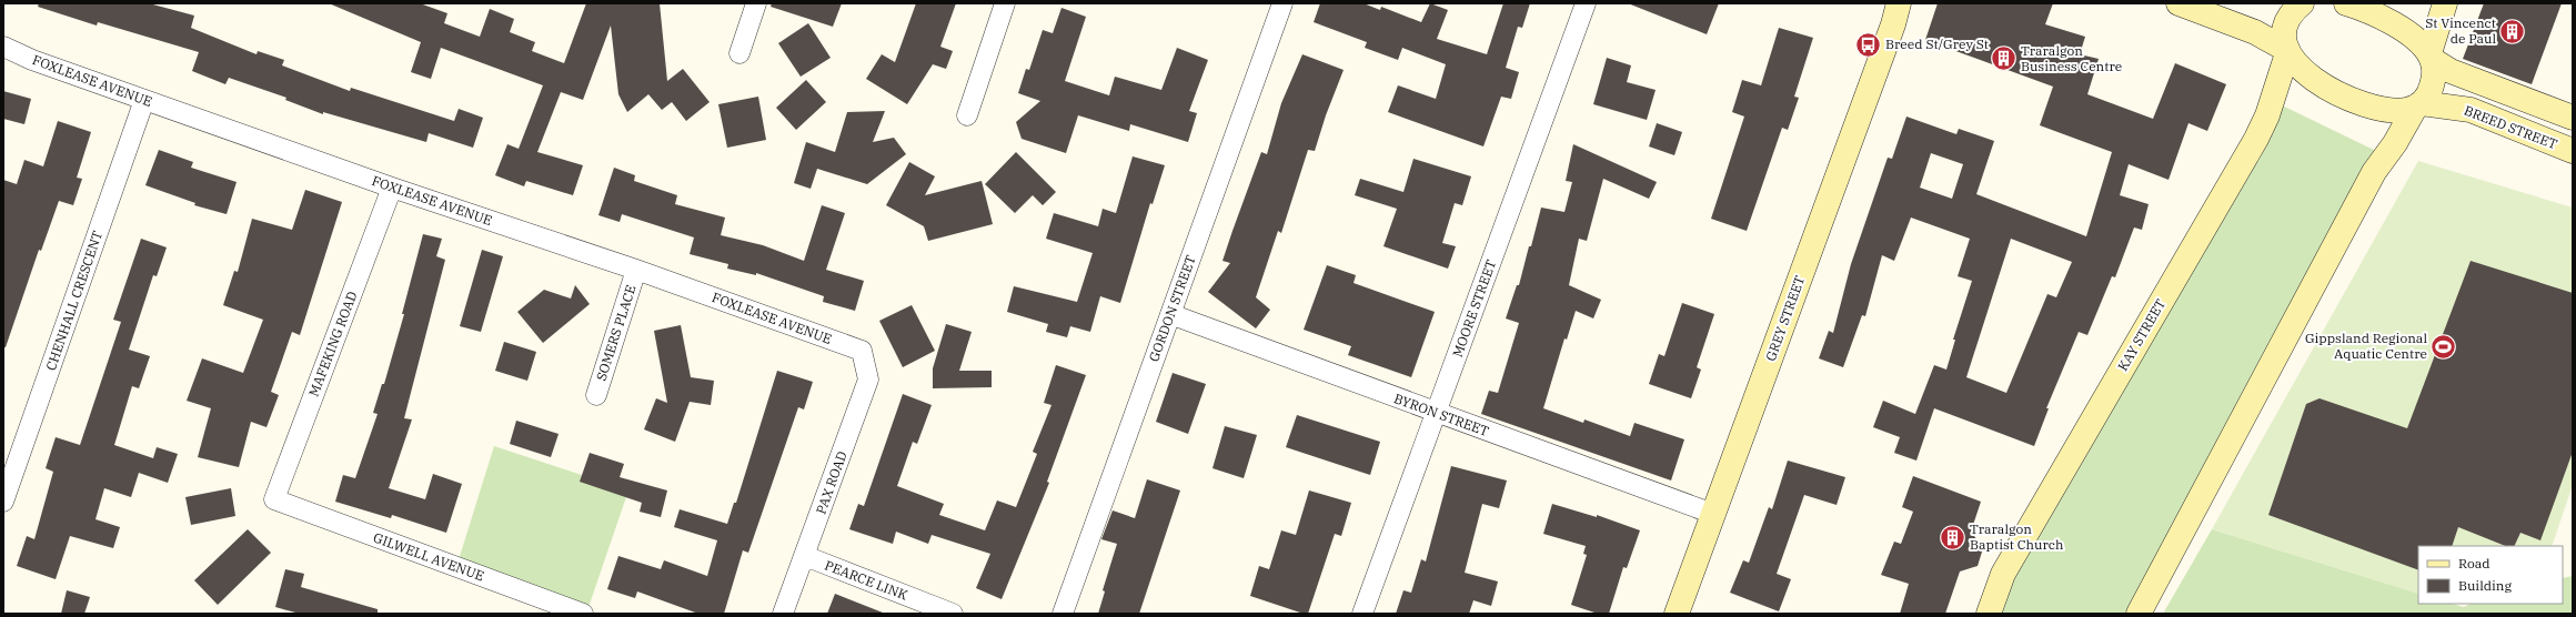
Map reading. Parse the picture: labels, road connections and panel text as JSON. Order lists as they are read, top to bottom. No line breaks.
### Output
{"streets":{"street":["FOXLEASE AVENUE","BREED STREET","CHENHALL CRESCENT","GORDON STREET","MOORE STREET","GREY STREET","SOMERS PLACE","KAY STREET","MAFEKING ROAD","BYRON STREET","PAX ROAD","GILWELL AVENUE","PEARCE LINK"]},"crossings":[["FOXLEASE AVENUE","CHENHALL CRESCENT"],["FOXLEASE AVENUE","SOMERS PLACE"],["FOXLEASE AVENUE","MAFEKING ROAD"],["FOXLEASE AVENUE","PAX ROAD"],["BREED STREET","KAY STREET"],["GORDON STREET","BYRON STREET"],["MOORE STREET","BYRON STREET"],["GREY STREET","BYRON STREET"],["MAFEKING ROAD","GILWELL AVENUE"],["PAX ROAD","PEARCE LINK"]],"places":{"building":["St Vincenct de Paul","Traralgon Business Centre","Traralgon Baptist Church"],"bus stop":["Breed St/Grey St"],"sports":["Gippsland Regional Aquatic Centre"]},"legend":["Road","Building"]}
